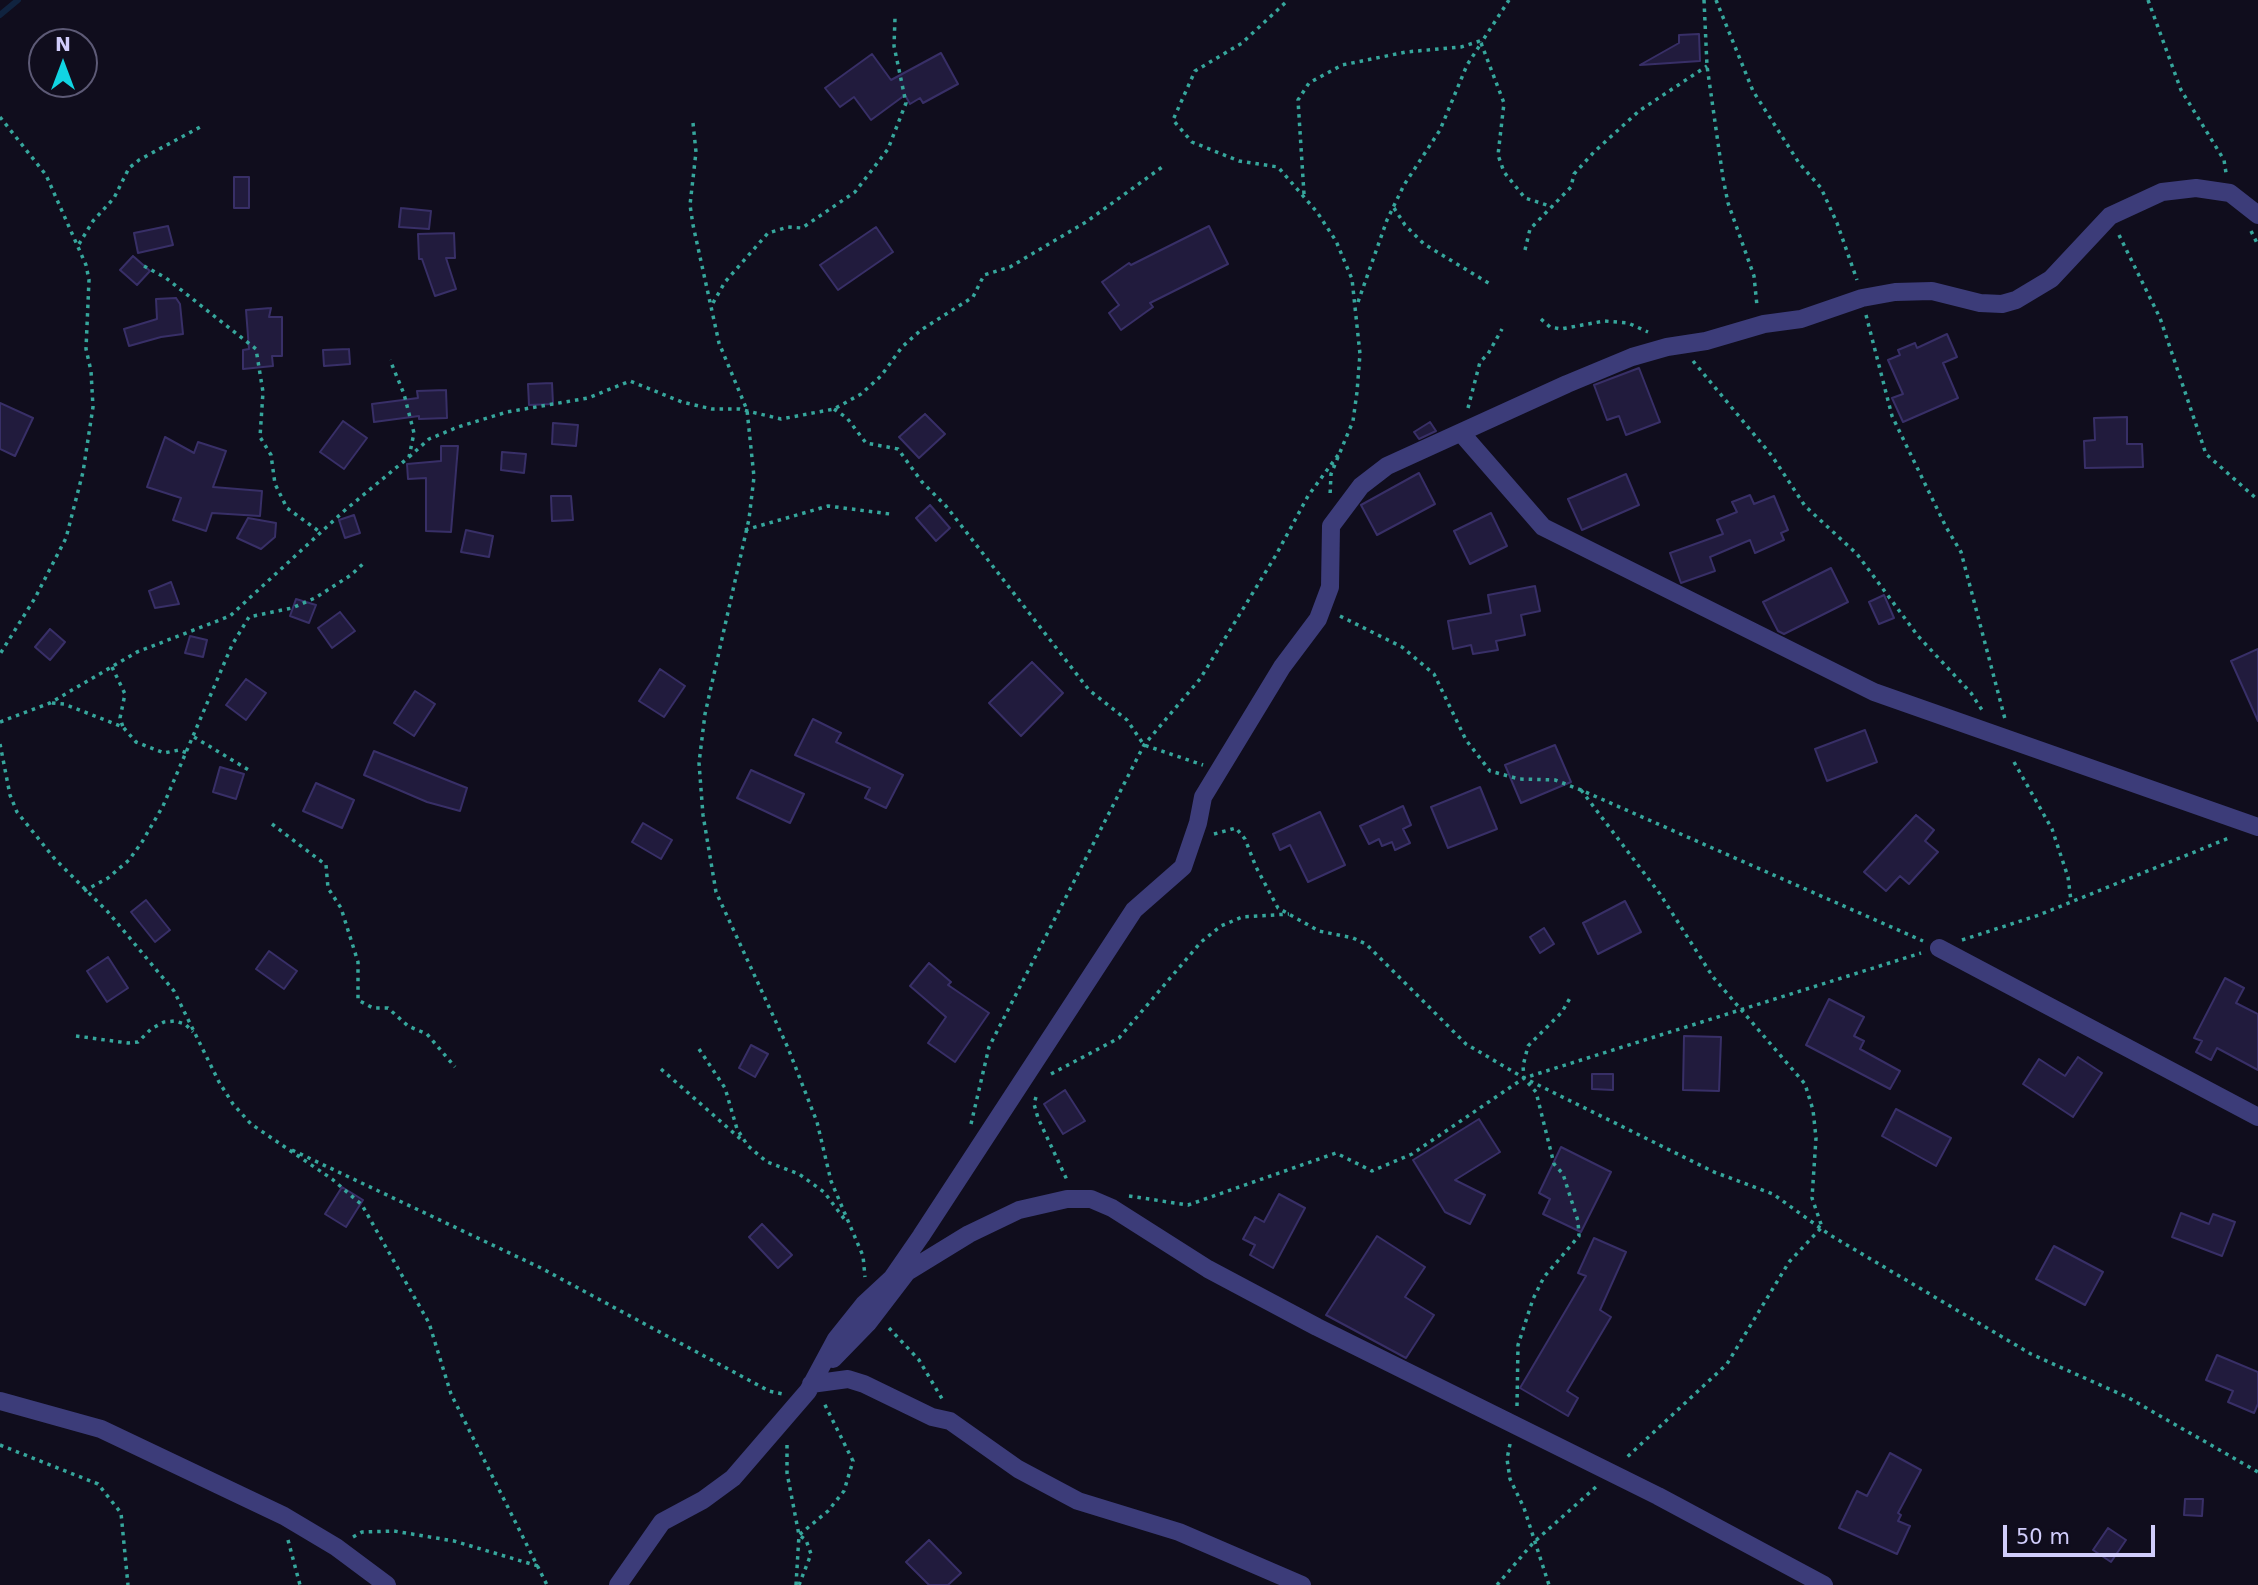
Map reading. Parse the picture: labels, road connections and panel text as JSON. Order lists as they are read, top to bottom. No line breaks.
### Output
{"scale_bar":"50 m","north":"top"}
